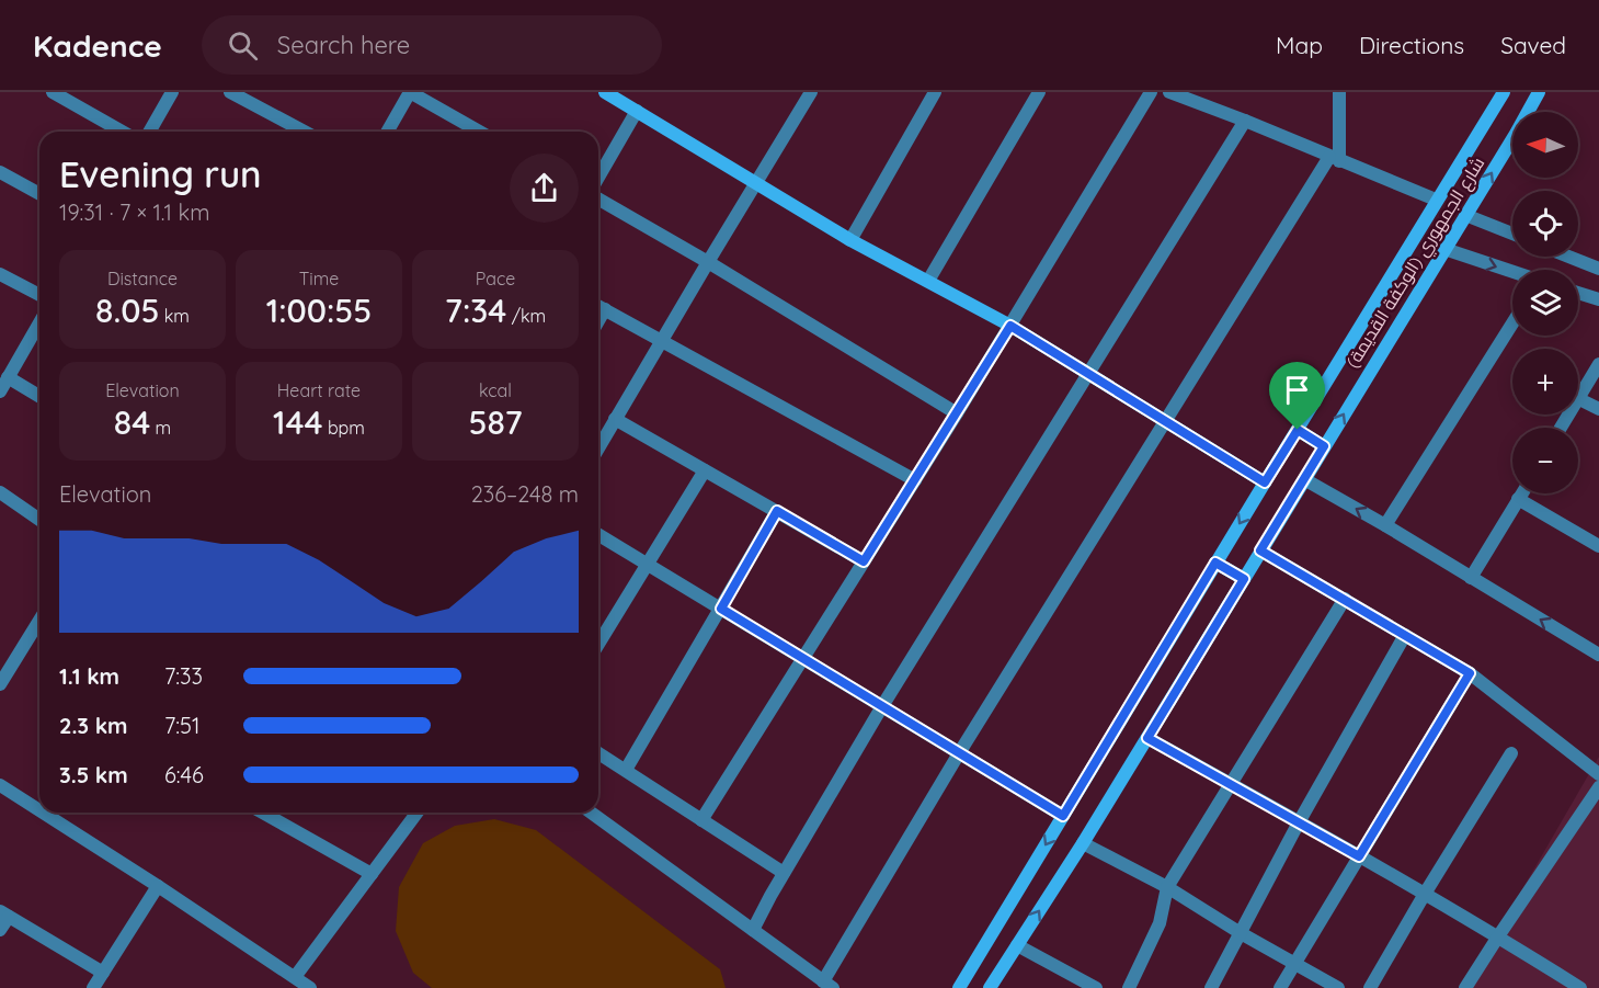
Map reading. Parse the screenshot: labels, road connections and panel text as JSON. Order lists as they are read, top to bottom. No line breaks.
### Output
{"streets":{"main road":["شارع الجمهوري (الوكفة القديمة)"]},"north":"left","page":{"header":"Kadence","search":"Search here","nav":["Map","Directions","Saved"],"map_buttons":["+","−"],"heading":["Evening run","19:31 · 7 × 1.1 km"],"stats":[["Distance","8.05 km"],["Time","1:00:55"],["Pace","7:34 /km"],["Elevation","84 m"],["Heart rate","144 bpm"],["kcal","587"]],"chart":["Elevation","236–248 m"],"list":[{"name":"1.1 km","note":"7:33"},{"name":"2.3 km","note":"7:51"},{"name":"3.5 km","note":"6:46"}]}}
